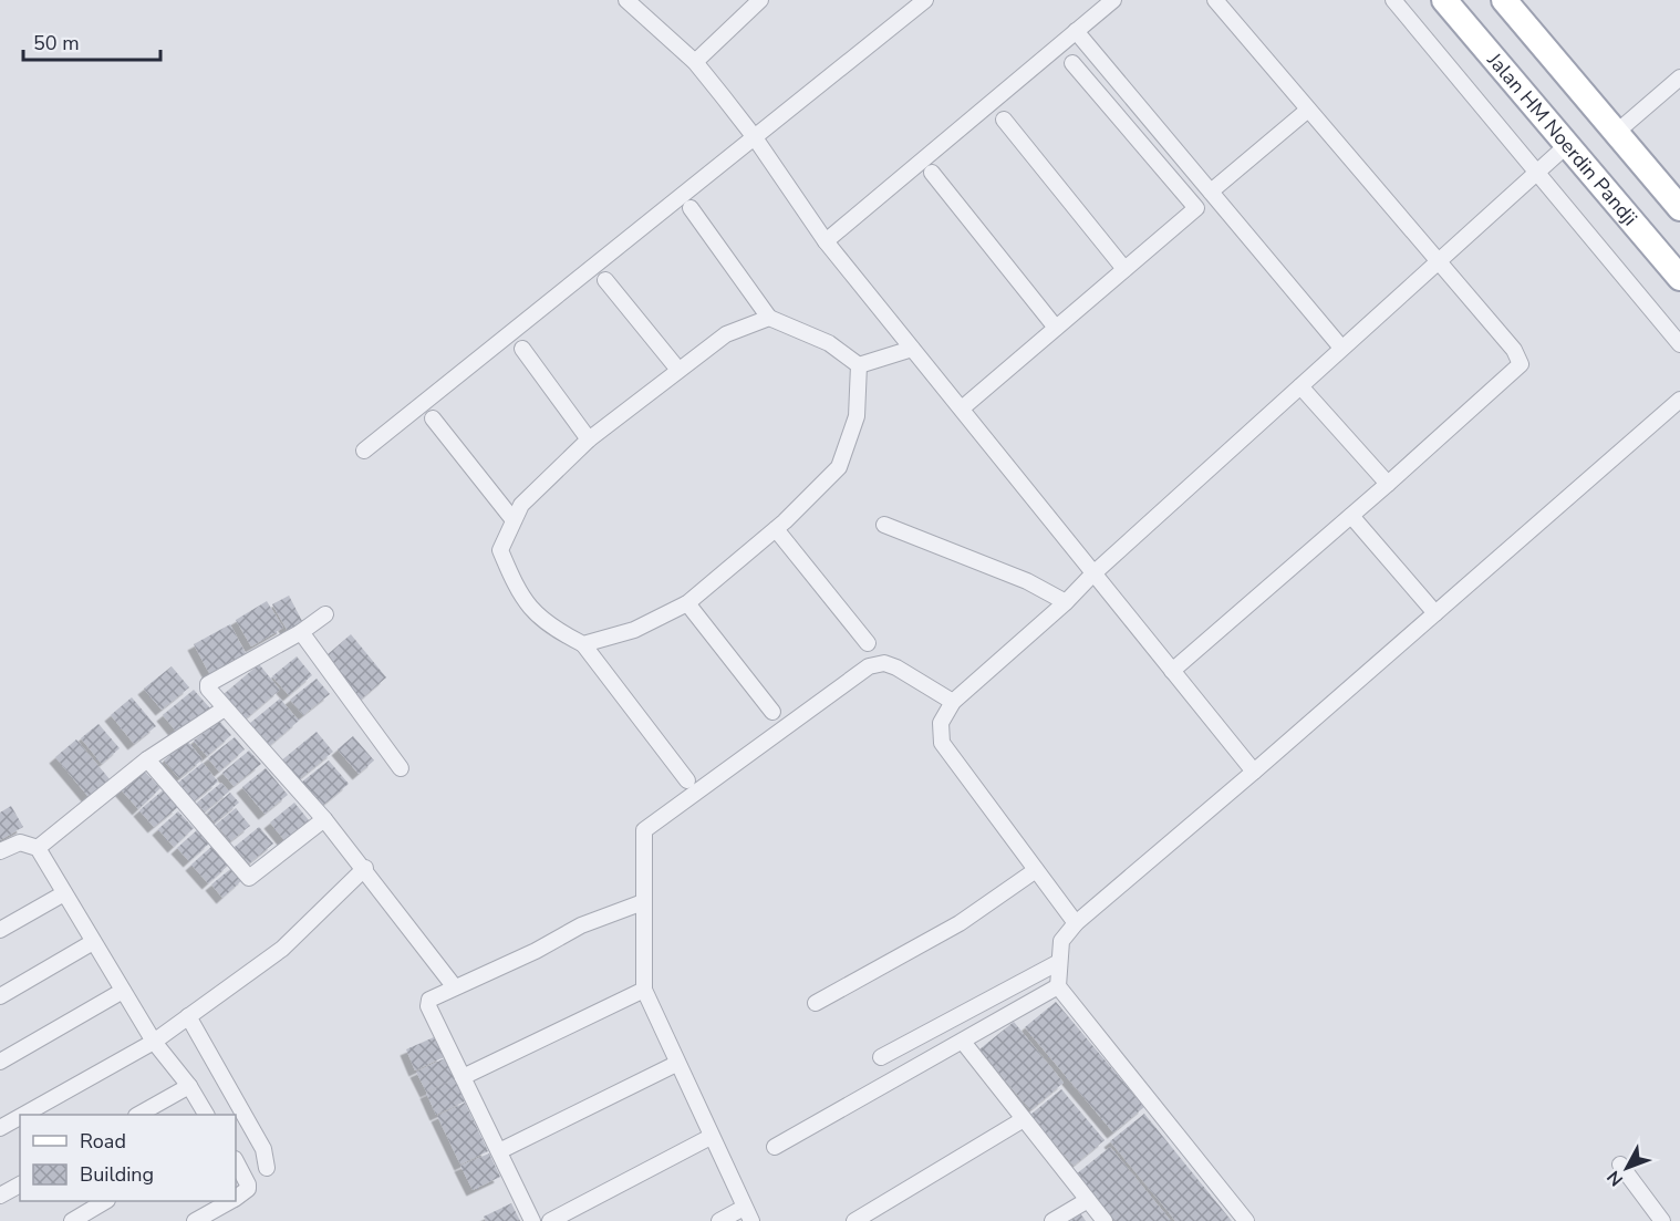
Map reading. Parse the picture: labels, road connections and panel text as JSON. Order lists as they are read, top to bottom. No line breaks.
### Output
{"streets":{"main road":["Jalan HM Noerdin Pandji"]},"legend":["Road","Building"],"scale_bar":"50 m","north":"bottom left"}
